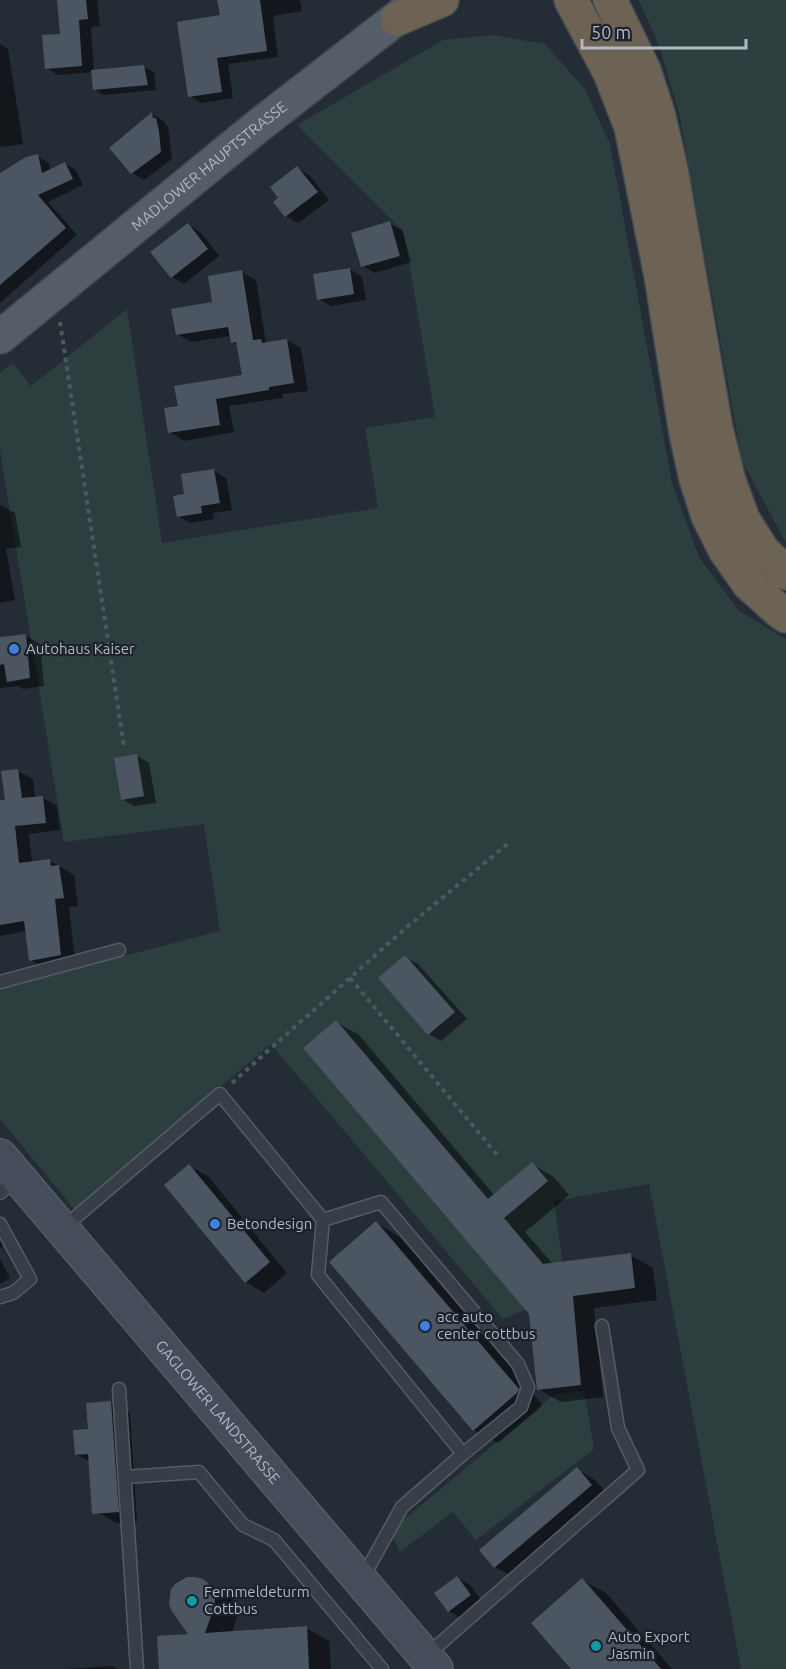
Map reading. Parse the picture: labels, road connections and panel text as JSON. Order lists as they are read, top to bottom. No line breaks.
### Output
{"streets":{"main road":["MADLOWER HAUPTSTRASSE","GAGLOWER LANDSTRASSE"]},"places":["Autohaus Kaiser","Betondesign","acc auto center cottbus","Fernmeldeturm Cottbus","Auto Export Jasmin"],"scale_bar":"50 m"}
